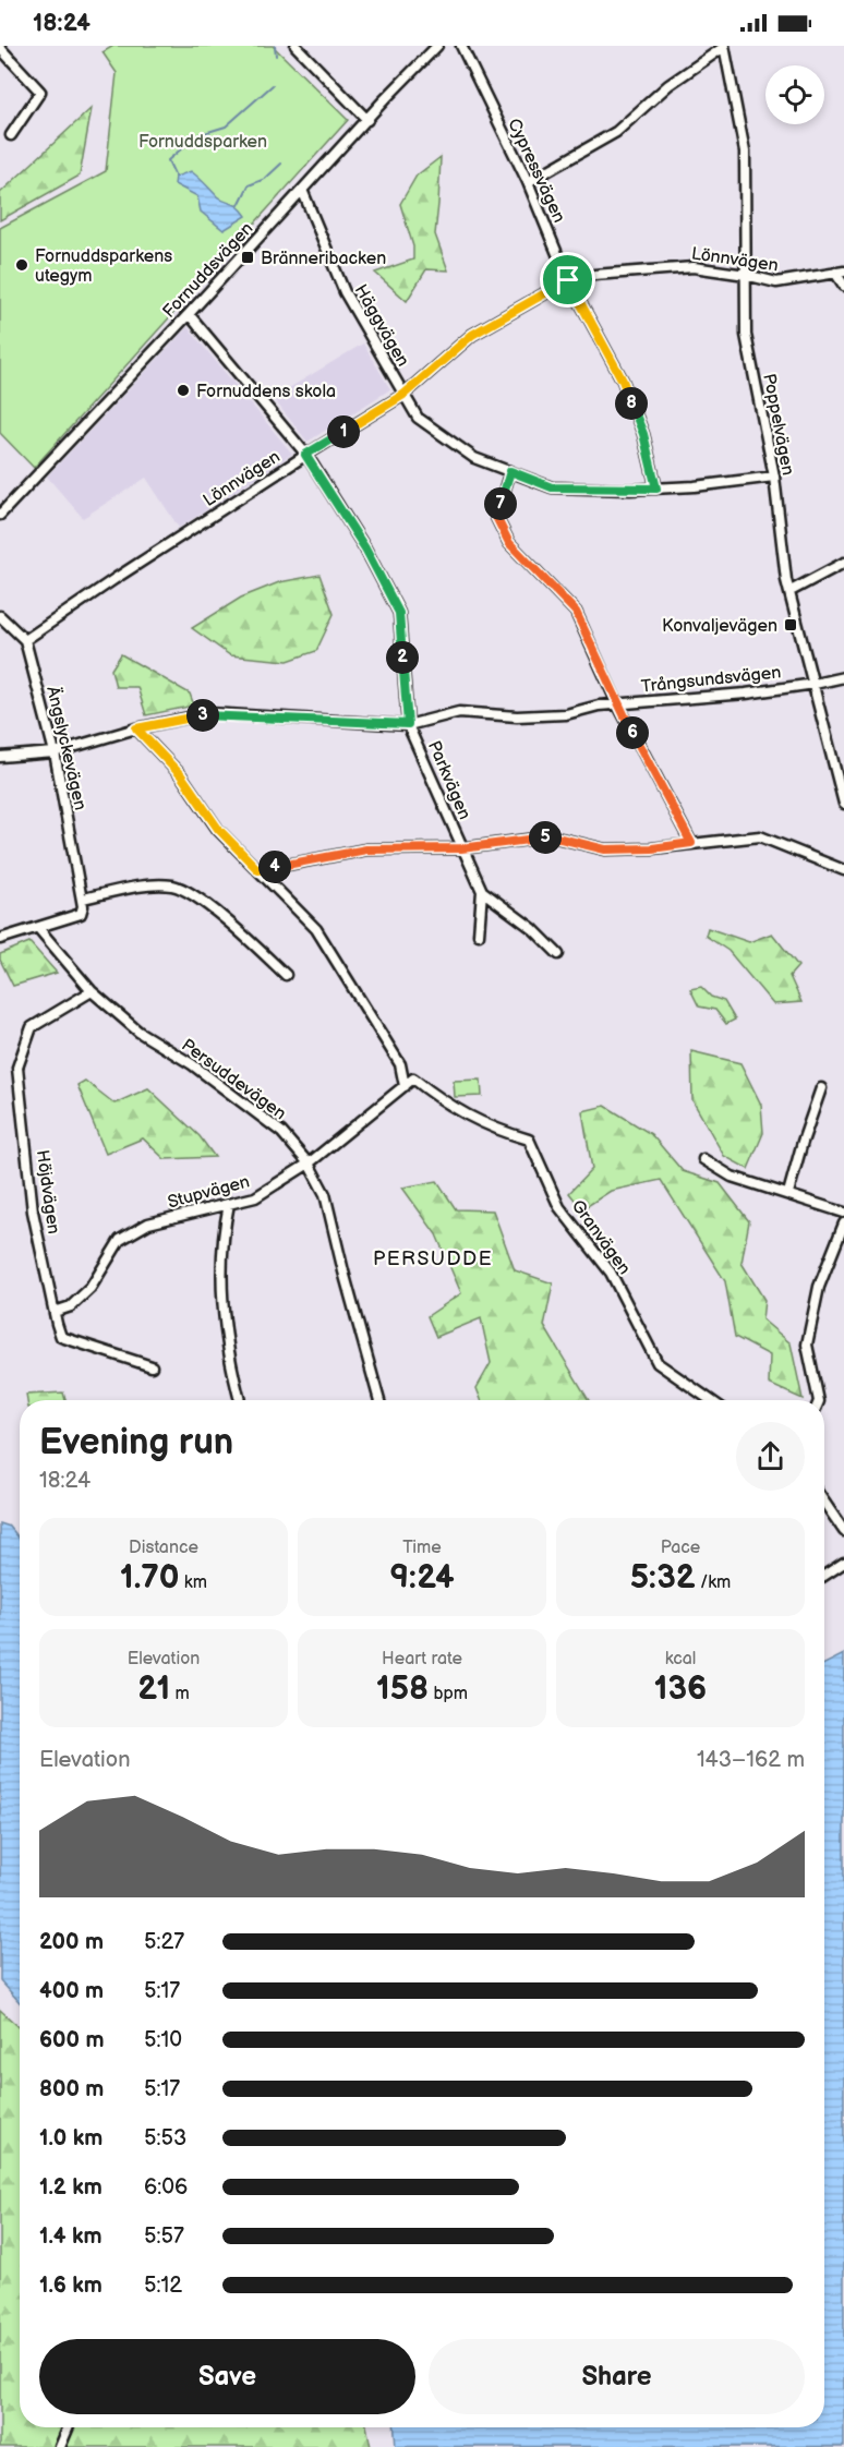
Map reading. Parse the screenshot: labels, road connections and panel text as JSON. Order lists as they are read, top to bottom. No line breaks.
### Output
{"streets":{"street":["Cypressvägen","Lönnvägen","Fornuddsvägen","Häggvägen","Poppelvägen","Trångsundsvägen","Ängslyckevägen","Parkvägen","Persuddevägen","Stupvägen","Höjdvägen","Granvägen"]},"crossings":[["Cypressvägen","Lönnvägen"],["Cypressvägen","Häggvägen"],["Lönnvägen","Häggvägen"],["Lönnvägen","Poppelvägen"],["Lönnvägen","Ängslyckevägen"],["Lönnvägen","Parkvägen"],["Fornuddsvägen","Häggvägen"],["Fornuddsvägen","Parkvägen"],["Häggvägen","Poppelvägen"],["Poppelvägen","Trångsundsvägen"],["Trångsundsvägen","Ängslyckevägen"],["Trångsundsvägen","Parkvägen"],["Persuddevägen","Stupvägen"],["Persuddevägen","Höjdvägen"],["Stupvägen","Höjdvägen"],["Stupvägen","Granvägen"]],"districts":["PERSUDDE"],"parks":["Fornuddsparken"],"places":{"transit":["Bränneribacken","Konvaljevägen"],"other":["Fornuddsparkens utegym","Fornuddens skola"]},"page":{"status":"18:24","pins":["8","1","7","2","3","6","5","4"],"heading":["Evening run","18:24"],"stats":[["Distance","1.70 km"],["Time","9:24"],["Pace","5:32 /km"],["Elevation","21 m"],["Heart rate","158 bpm"],["kcal","136"]],"chart":["Elevation","143–162 m"],"list":[{"name":"200 m","note":"5:27"},{"name":"400 m","note":"5:17"},{"name":"600 m","note":"5:10"},{"name":"800 m","note":"5:17"},{"name":"1.0 km","note":"5:53"},{"name":"1.2 km","note":"6:06"},{"name":"1.4 km","note":"5:57"},{"name":"1.6 km","note":"5:12"}],"buttons":["Save","Share"]}}
